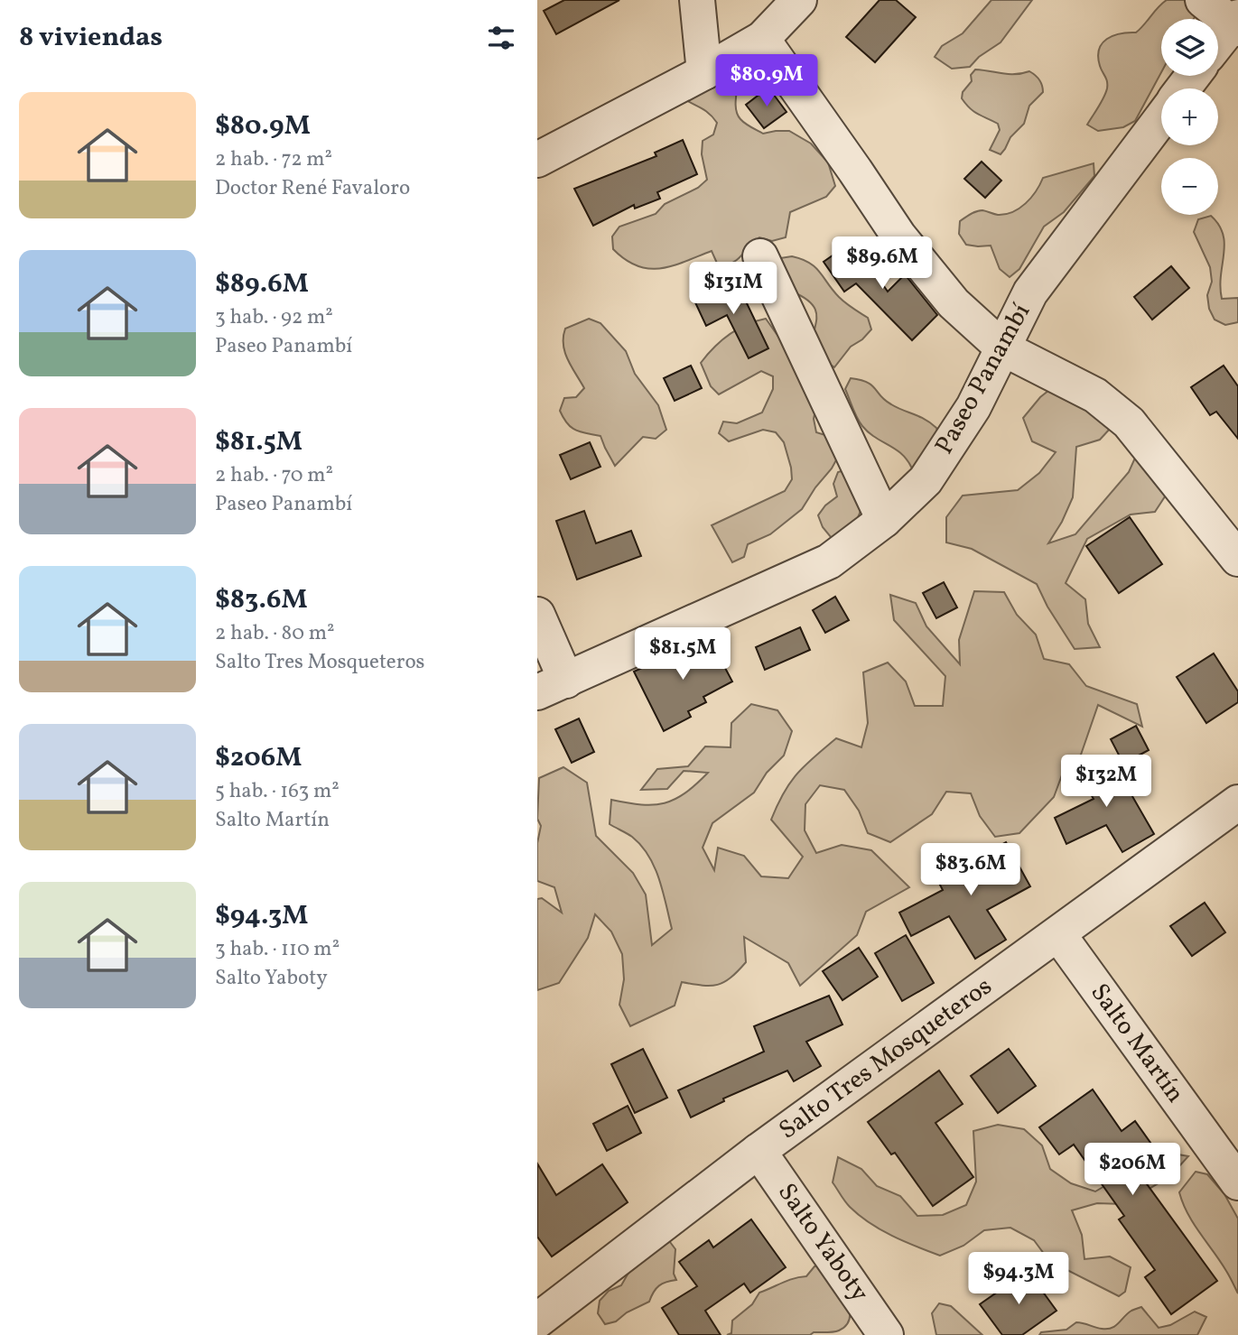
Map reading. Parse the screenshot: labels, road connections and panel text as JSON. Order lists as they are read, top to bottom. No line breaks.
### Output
{"streets":{"street":["Paseo Panambí","Salto Martín","Salto Tres Mosqueteros","Salto Yaboty"]},"crossings":[["Salto Martín","Salto Tres Mosqueteros"],["Salto Tres Mosqueteros","Salto Yaboty"]],"page":{"heading":"8 viviendas","map_buttons":["+","−"],"price":["$80.9M","$89.6M","$131M","$81.5M","$132M","$83.6M","$206M","$94.3M"],"list":[{"name":"$80.9M","note":"2 hab. · 72 m² · Doctor René Favaloro"},{"name":"$89.6M","note":"3 hab. · 92 m² · Paseo Panambí"},{"name":"$81.5M","note":"2 hab. · 70 m² · Paseo Panambí"},{"name":"$83.6M","note":"2 hab. · 80 m² · Salto Tres Mosqueteros"},{"name":"$206M","note":"5 hab. · 163 m² · Salto Martín"},{"name":"$94.3M","note":"3 hab. · 110 m² · Salto Yaboty"}]}}
